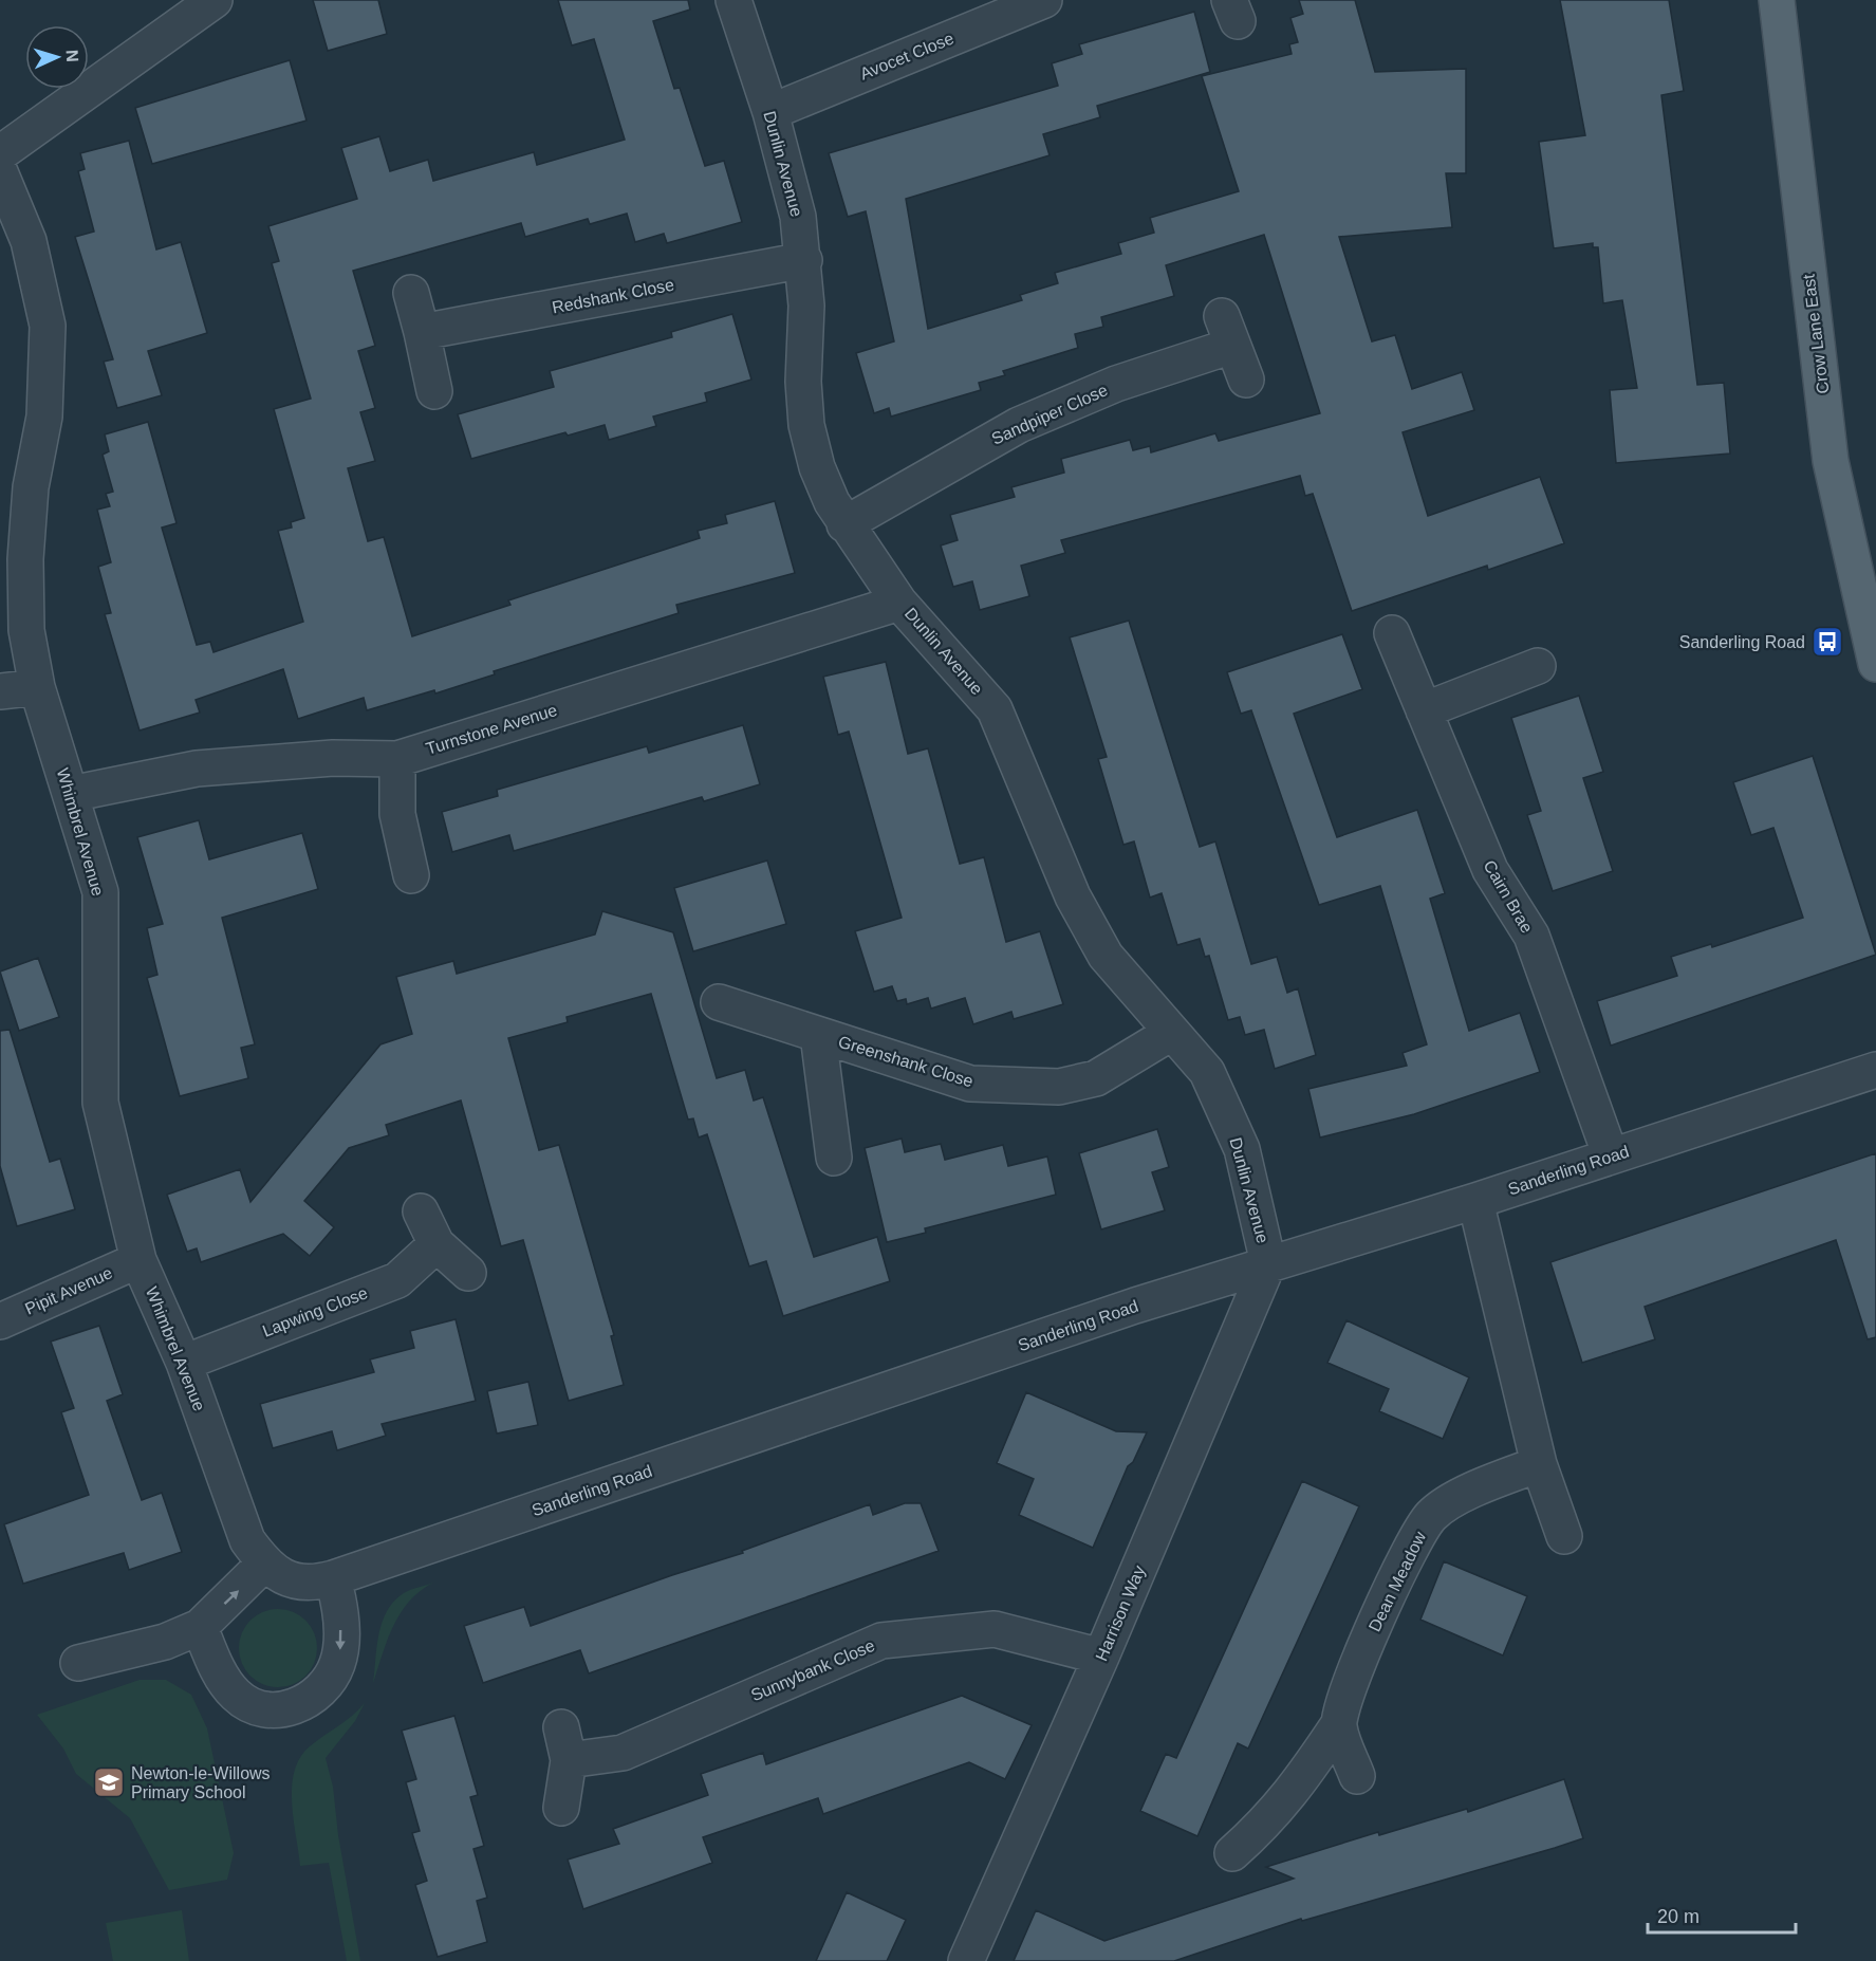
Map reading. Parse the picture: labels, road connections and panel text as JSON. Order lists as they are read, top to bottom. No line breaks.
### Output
{"streets":{"main road":["Crow Lane East"],"street":["Avocet Close","Dunlin Avenue","Redshank Close","Sandpiper Close","Turnstone Avenue","Whimbrel Avenue","Cairn Brae","Greenshank Close","Sanderling Road","Pipit Avenue","Lapwing Close","Dean Meadow","Harrison Way","Sunnybank Close"]},"crossings":[["Avocet Close","Dunlin Avenue"],["Dunlin Avenue","Redshank Close"],["Dunlin Avenue","Sandpiper Close"],["Dunlin Avenue","Turnstone Avenue"],["Dunlin Avenue","Greenshank Close"],["Dunlin Avenue","Sanderling Road"],["Dunlin Avenue","Harrison Way"],["Turnstone Avenue","Whimbrel Avenue"],["Whimbrel Avenue","Sanderling Road"],["Whimbrel Avenue","Pipit Avenue"],["Whimbrel Avenue","Lapwing Close"],["Cairn Brae","Sanderling Road"],["Sanderling Road","Harrison Way"],["Harrison Way","Sunnybank Close"]],"places":{"bus stop":["Sanderling Road"],"school or university":["Newton-le-Willows Primary School"]},"scale_bar":"20 m","north":"right"}
